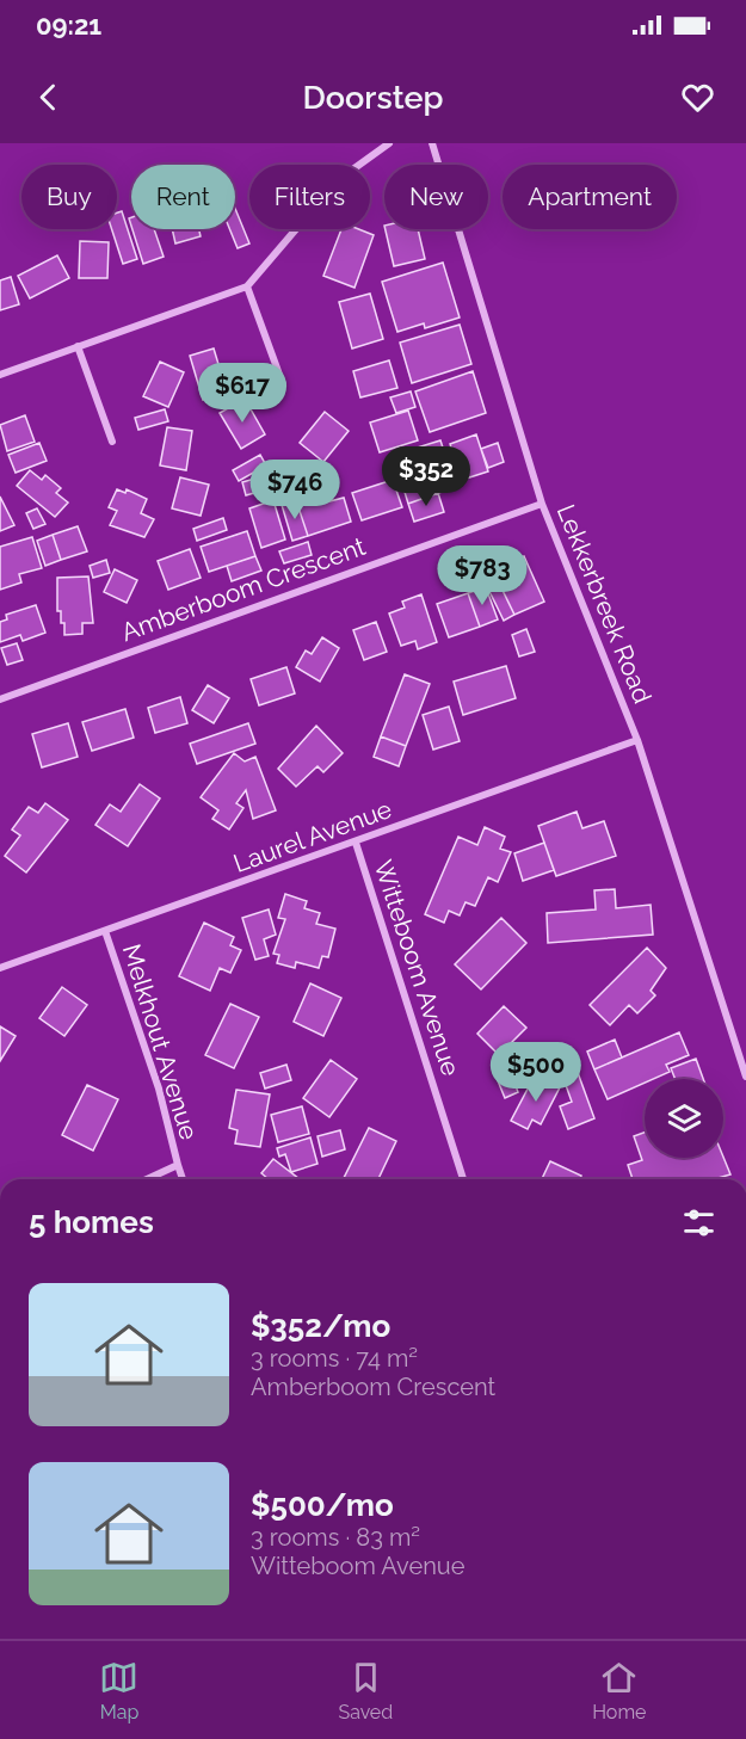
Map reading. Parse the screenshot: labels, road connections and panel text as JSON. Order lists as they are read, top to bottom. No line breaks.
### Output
{"streets":{"street":["Amberboom Crescent","Lekkerbreek Road","Laurel Avenue","Witteboom Avenue","Melkhout Avenue"]},"crossings":[["Amberboom Crescent","Lekkerbreek Road"],["Lekkerbreek Road","Laurel Avenue"],["Laurel Avenue","Witteboom Avenue"],["Laurel Avenue","Melkhout Avenue"]],"page":{"status":"09:21","header":"Doorstep","chip":["Buy","Rent","Filters","New","Apartment"],"price":["$617","$352","$746","$783","$500"],"heading":"5 homes","list":[{"name":"$352/mo","note":"3 rooms · 74 m² · Amberboom Crescent"},{"name":"$500/mo","note":"3 rooms · 83 m² · Witteboom Avenue"}],"tabs":["Map","Saved","Home"]}}
